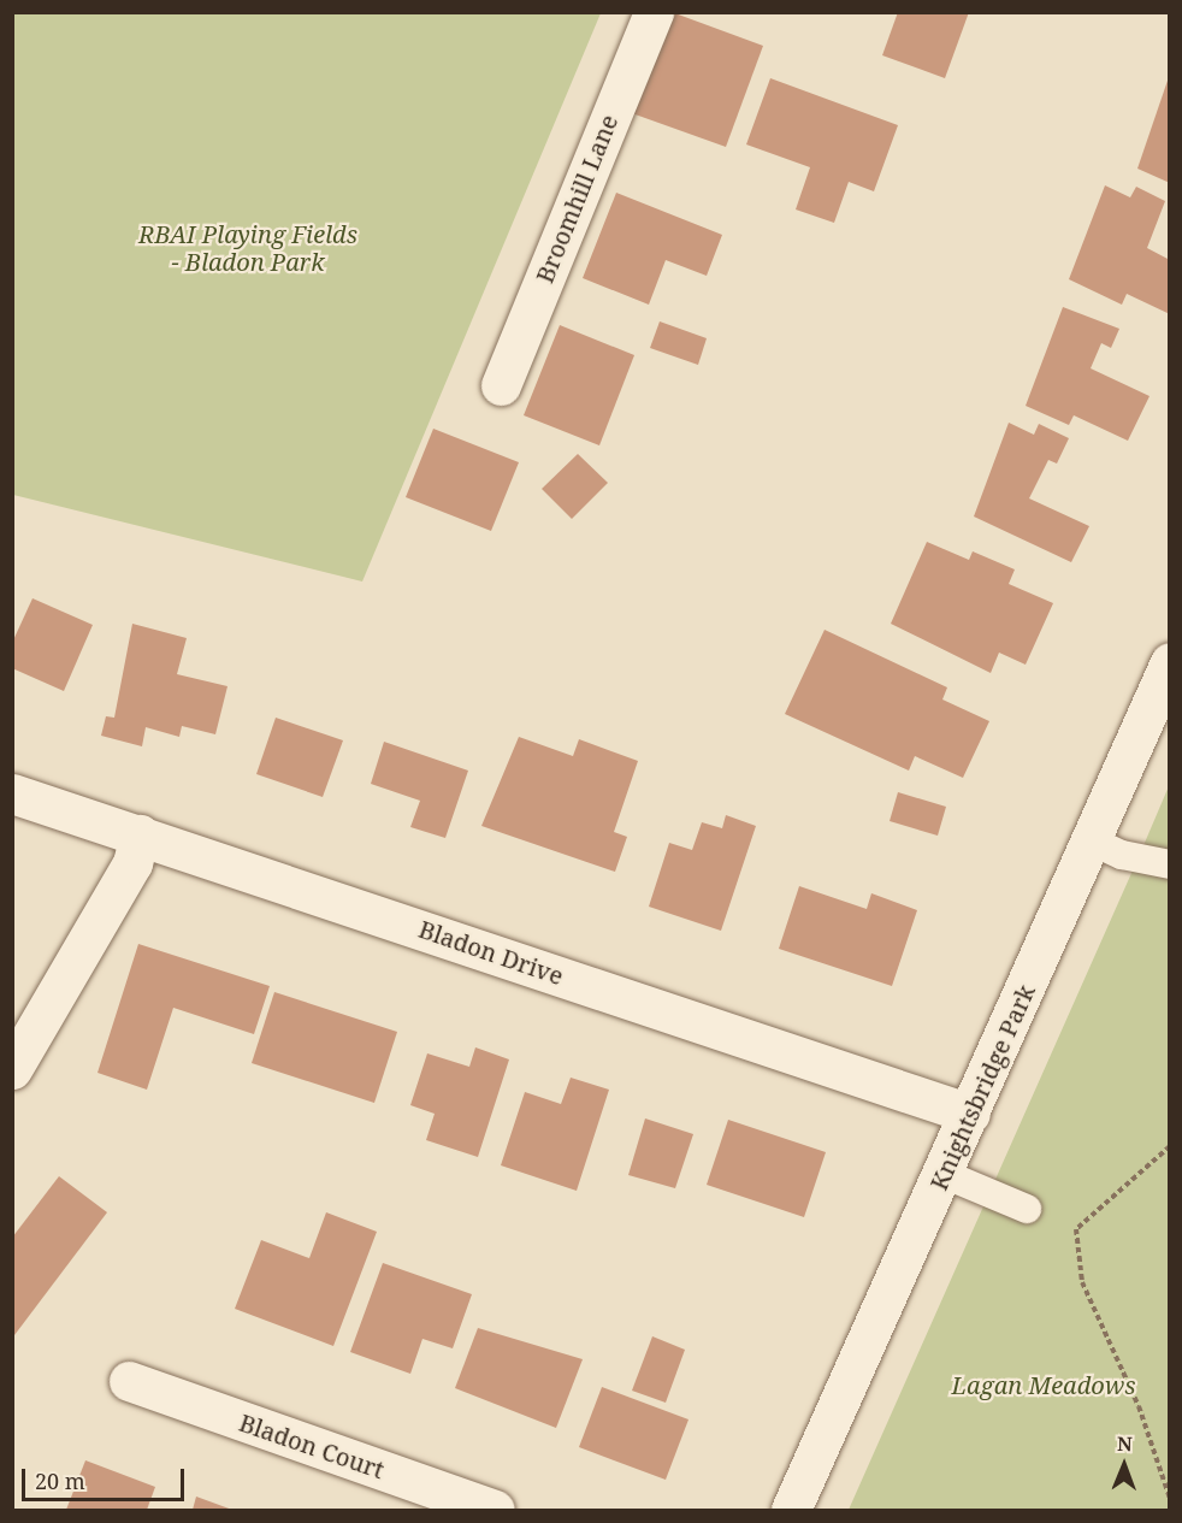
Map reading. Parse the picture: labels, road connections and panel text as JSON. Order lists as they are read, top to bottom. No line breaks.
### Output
{"streets":{"street":["Broomhill Lane","Bladon Drive","Knightsbridge Park","Bladon Court"]},"crossings":[["Bladon Drive","Knightsbridge Park"]],"parks":["RBAI Playing Fields - Bladon Park","Lagan Meadows"],"scale_bar":"20 m","north":"top"}
